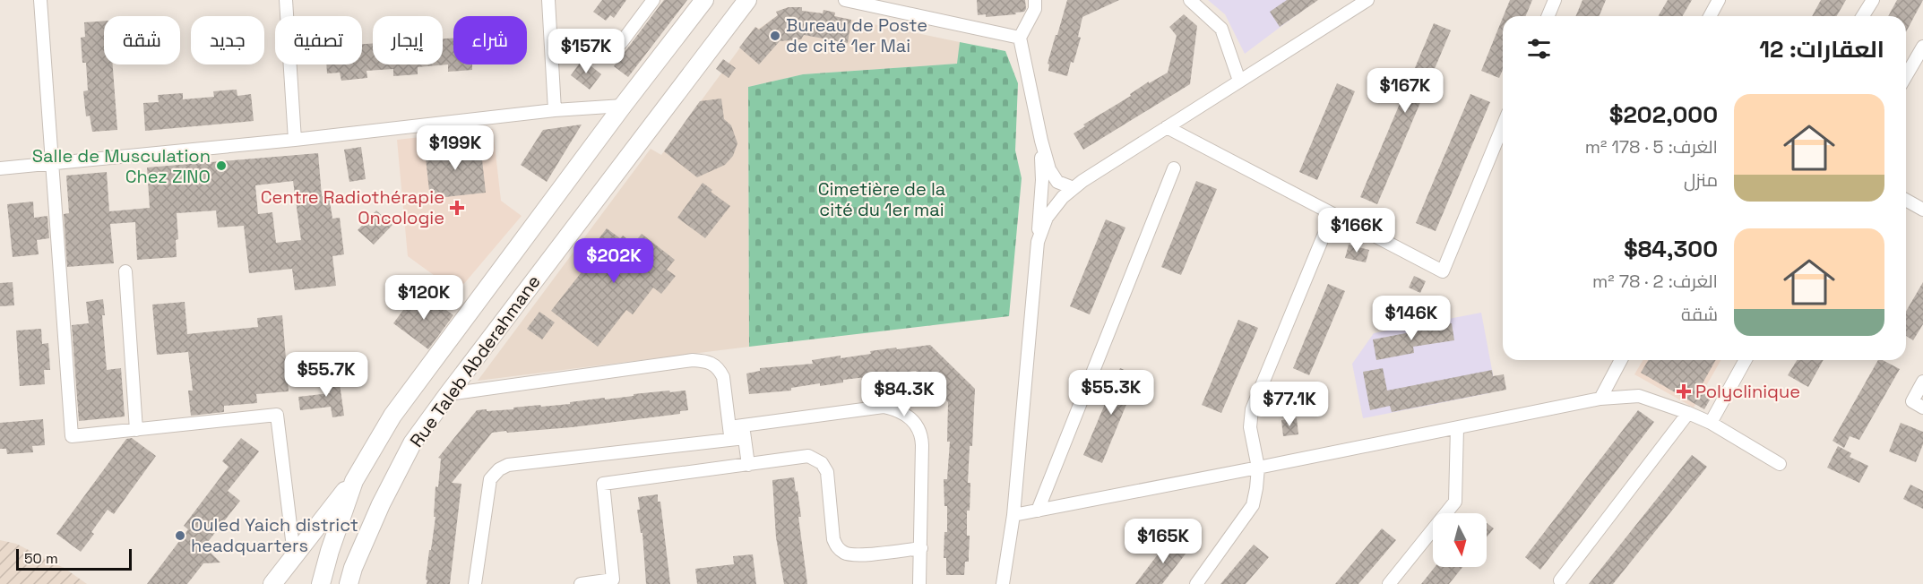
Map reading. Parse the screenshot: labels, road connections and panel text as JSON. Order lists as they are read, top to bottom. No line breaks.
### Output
{"streets":{"main road":["Rue Taleb Abderahmane"]},"parks":["Cimetière de la cité du 1er mai"],"places":{"other":["Bureau de Poste de cité 1er Mai","Salle de Musculation Chez ZINO","Ouled Yaich district headquarters"],"health":["Centre Radiothérapie Oncologie","Polyclinique"]},"scale_bar":"50 m","north":"bottom","page":{"chip":["شراء","إيجار","تصفية","جديد","شقة"],"heading":"العقارات: 12","price":["$157K","$167K","$199K","$166K","$202K","$120K","$146K","$55.7K","$55.3K","$84.3K","$77.1K","$165K"],"list":[{"name":"$202,000","note":"الغرف: 5 · 178 m² · منزل"},{"name":"$84,300","note":"الغرف: 2 · 78 m² · شقة"}],"scale":"50 m"}}
